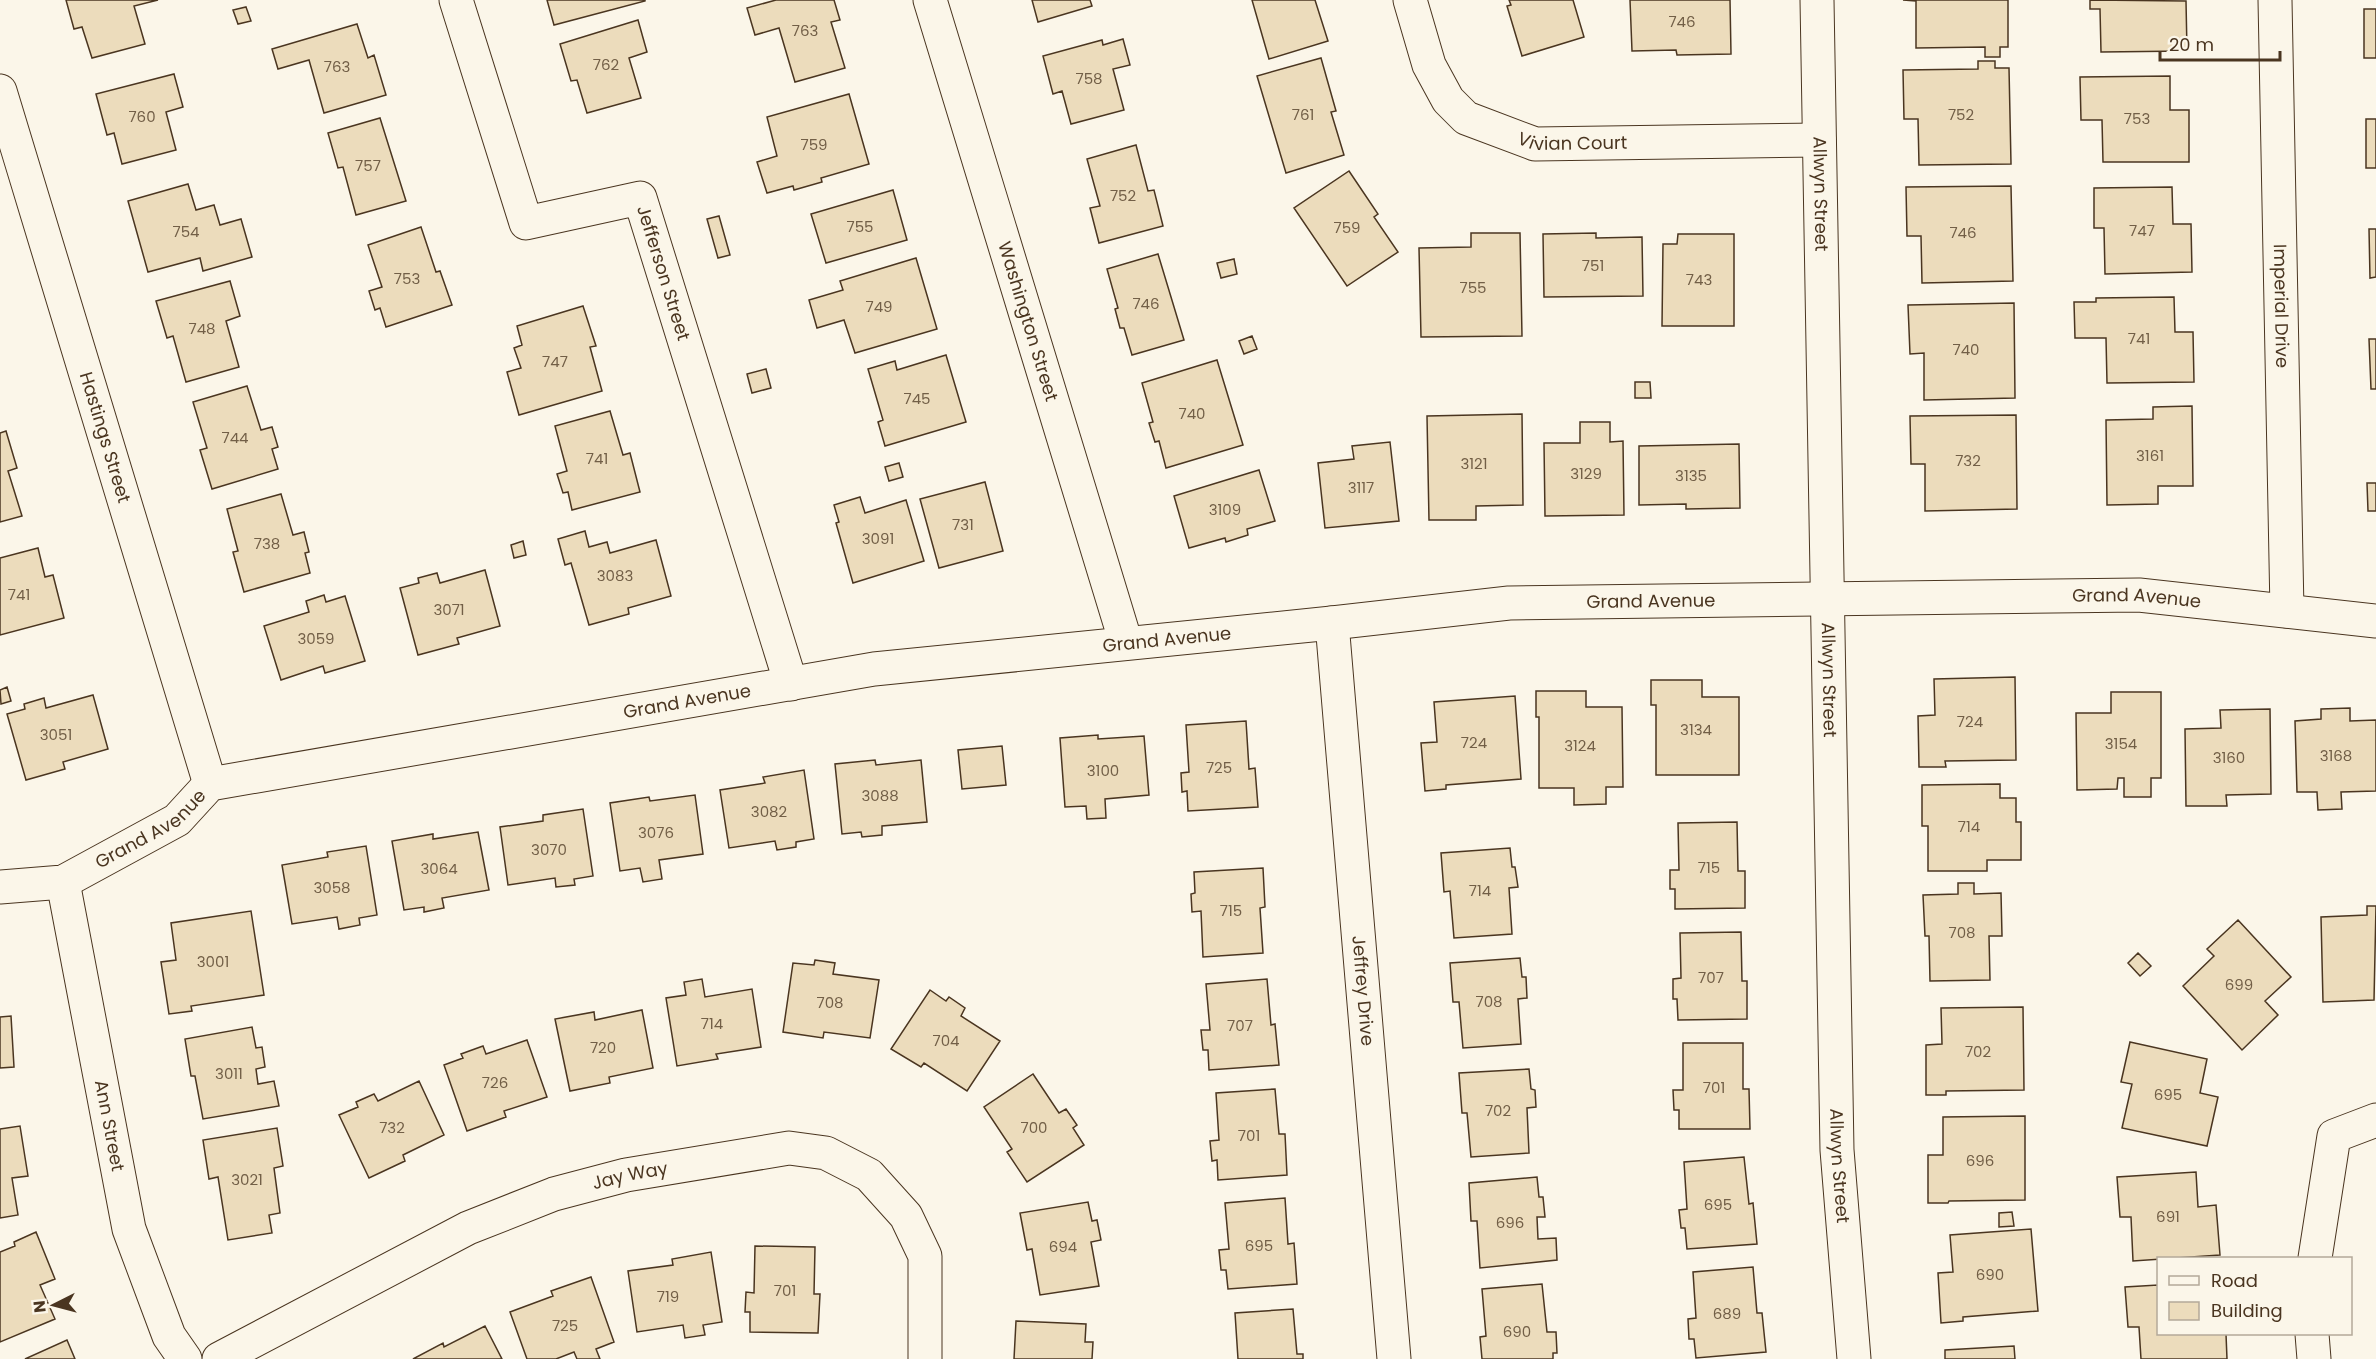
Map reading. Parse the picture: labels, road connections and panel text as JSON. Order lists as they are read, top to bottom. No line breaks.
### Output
{"streets":{"street":["Vivian Court","Allwyn Street","Jefferson Street","Imperial Drive","Washington Street","Hastings Street","Grand Avenue","Jeffrey Drive","Ann Street","Jay Way"]},"crossings":[["Vivian Court","Allwyn Street"],["Allwyn Street","Grand Avenue"],["Jefferson Street","Grand Avenue"],["Imperial Drive","Grand Avenue"],["Washington Street","Grand Avenue"],["Hastings Street","Grand Avenue"],["Grand Avenue","Jeffrey Drive"],["Grand Avenue","Ann Street"]],"house_numbers":["746","763","762","763","758","761","752","760","753","759","757","752","755","759","747","754","746","751","753","743","755","746","749","748","741","740","747","745","740","744","3161","741","732","3121","3129","3135","3117","3109","731","3091","738","3083","741","3071","3059","724","3134","3051","724","3154","3124","3168","3160","725","3100","3088","3082","714","3076","3070","715","3064","3058","714","715","708","3001","707","699","708","708","714","707","704","720","702","3011","726","701","695","702","732","700","701","696","3021","695","691","696","695","694","690","701","719","689","725","690"],"legend":["Road","Building"],"scale_bar":"20 m","north":"left"}
